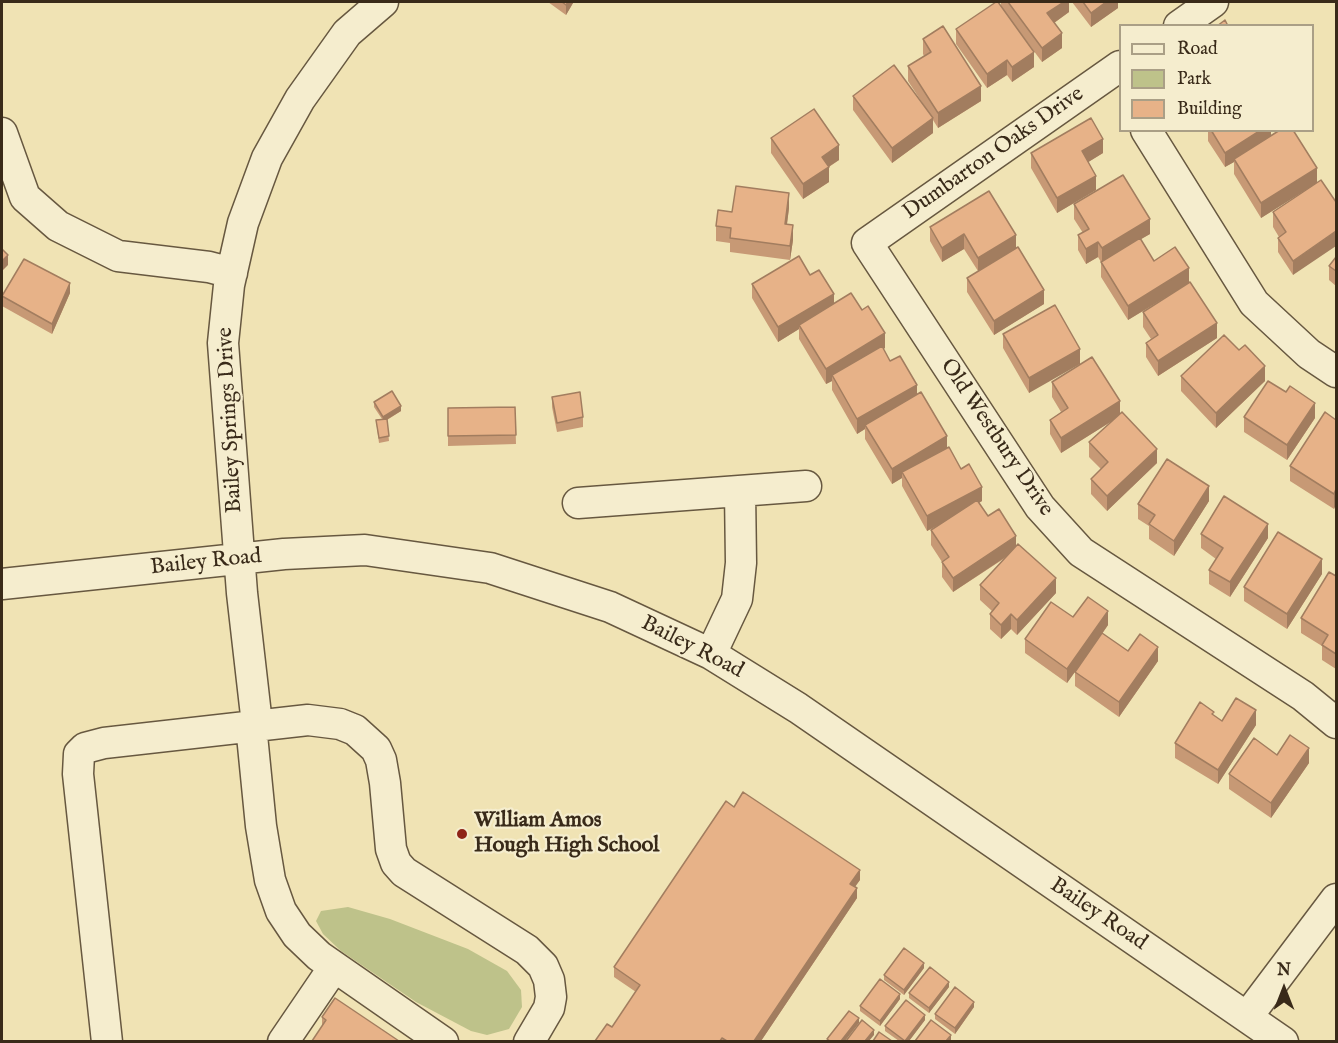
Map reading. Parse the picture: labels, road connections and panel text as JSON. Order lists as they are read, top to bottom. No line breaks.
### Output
{"streets":{"street":["Dumbarton Oaks Drive","Bailey Springs Drive","Old Westbury Drive","Bailey Road"]},"crossings":[["Dumbarton Oaks Drive","Old Westbury Drive"],["Bailey Springs Drive","Bailey Road"]],"places":["William Amos Hough High School"],"legend":["Road","Park","Building"],"north":"top"}
